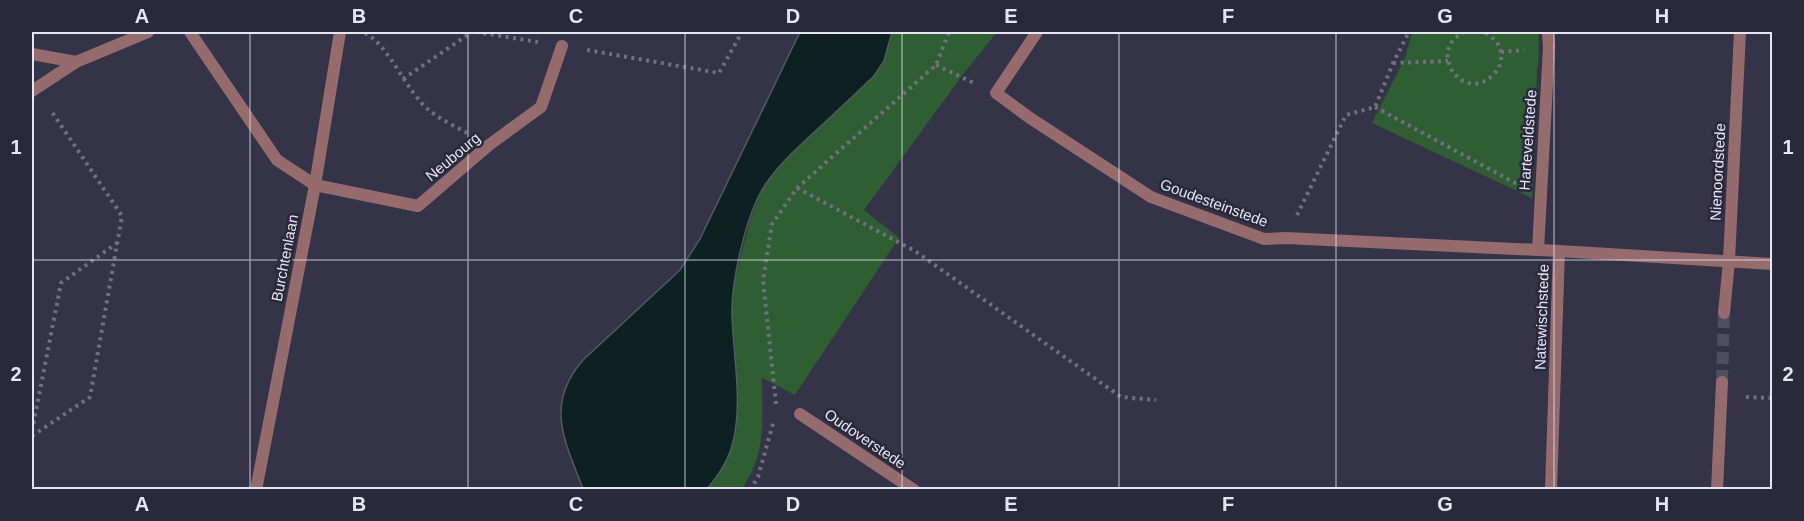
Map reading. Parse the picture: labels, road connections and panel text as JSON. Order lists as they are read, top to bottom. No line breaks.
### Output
{"streets":{"street":["Harteveldstede","Neubourg","Nienoordstede","Goudesteinstede","Burchtenlaan","Natewischstede","Oudoverstede"]},"crossings":[["Harteveldstede","Goudesteinstede"],["Neubourg","Burchtenlaan"],["Nienoordstede","Natewischstede"],["Goudesteinstede","Natewischstede"]],"grid":{"columns":["A","B","C","D","E","F","G","H"],"rows":["1","2"]}}
